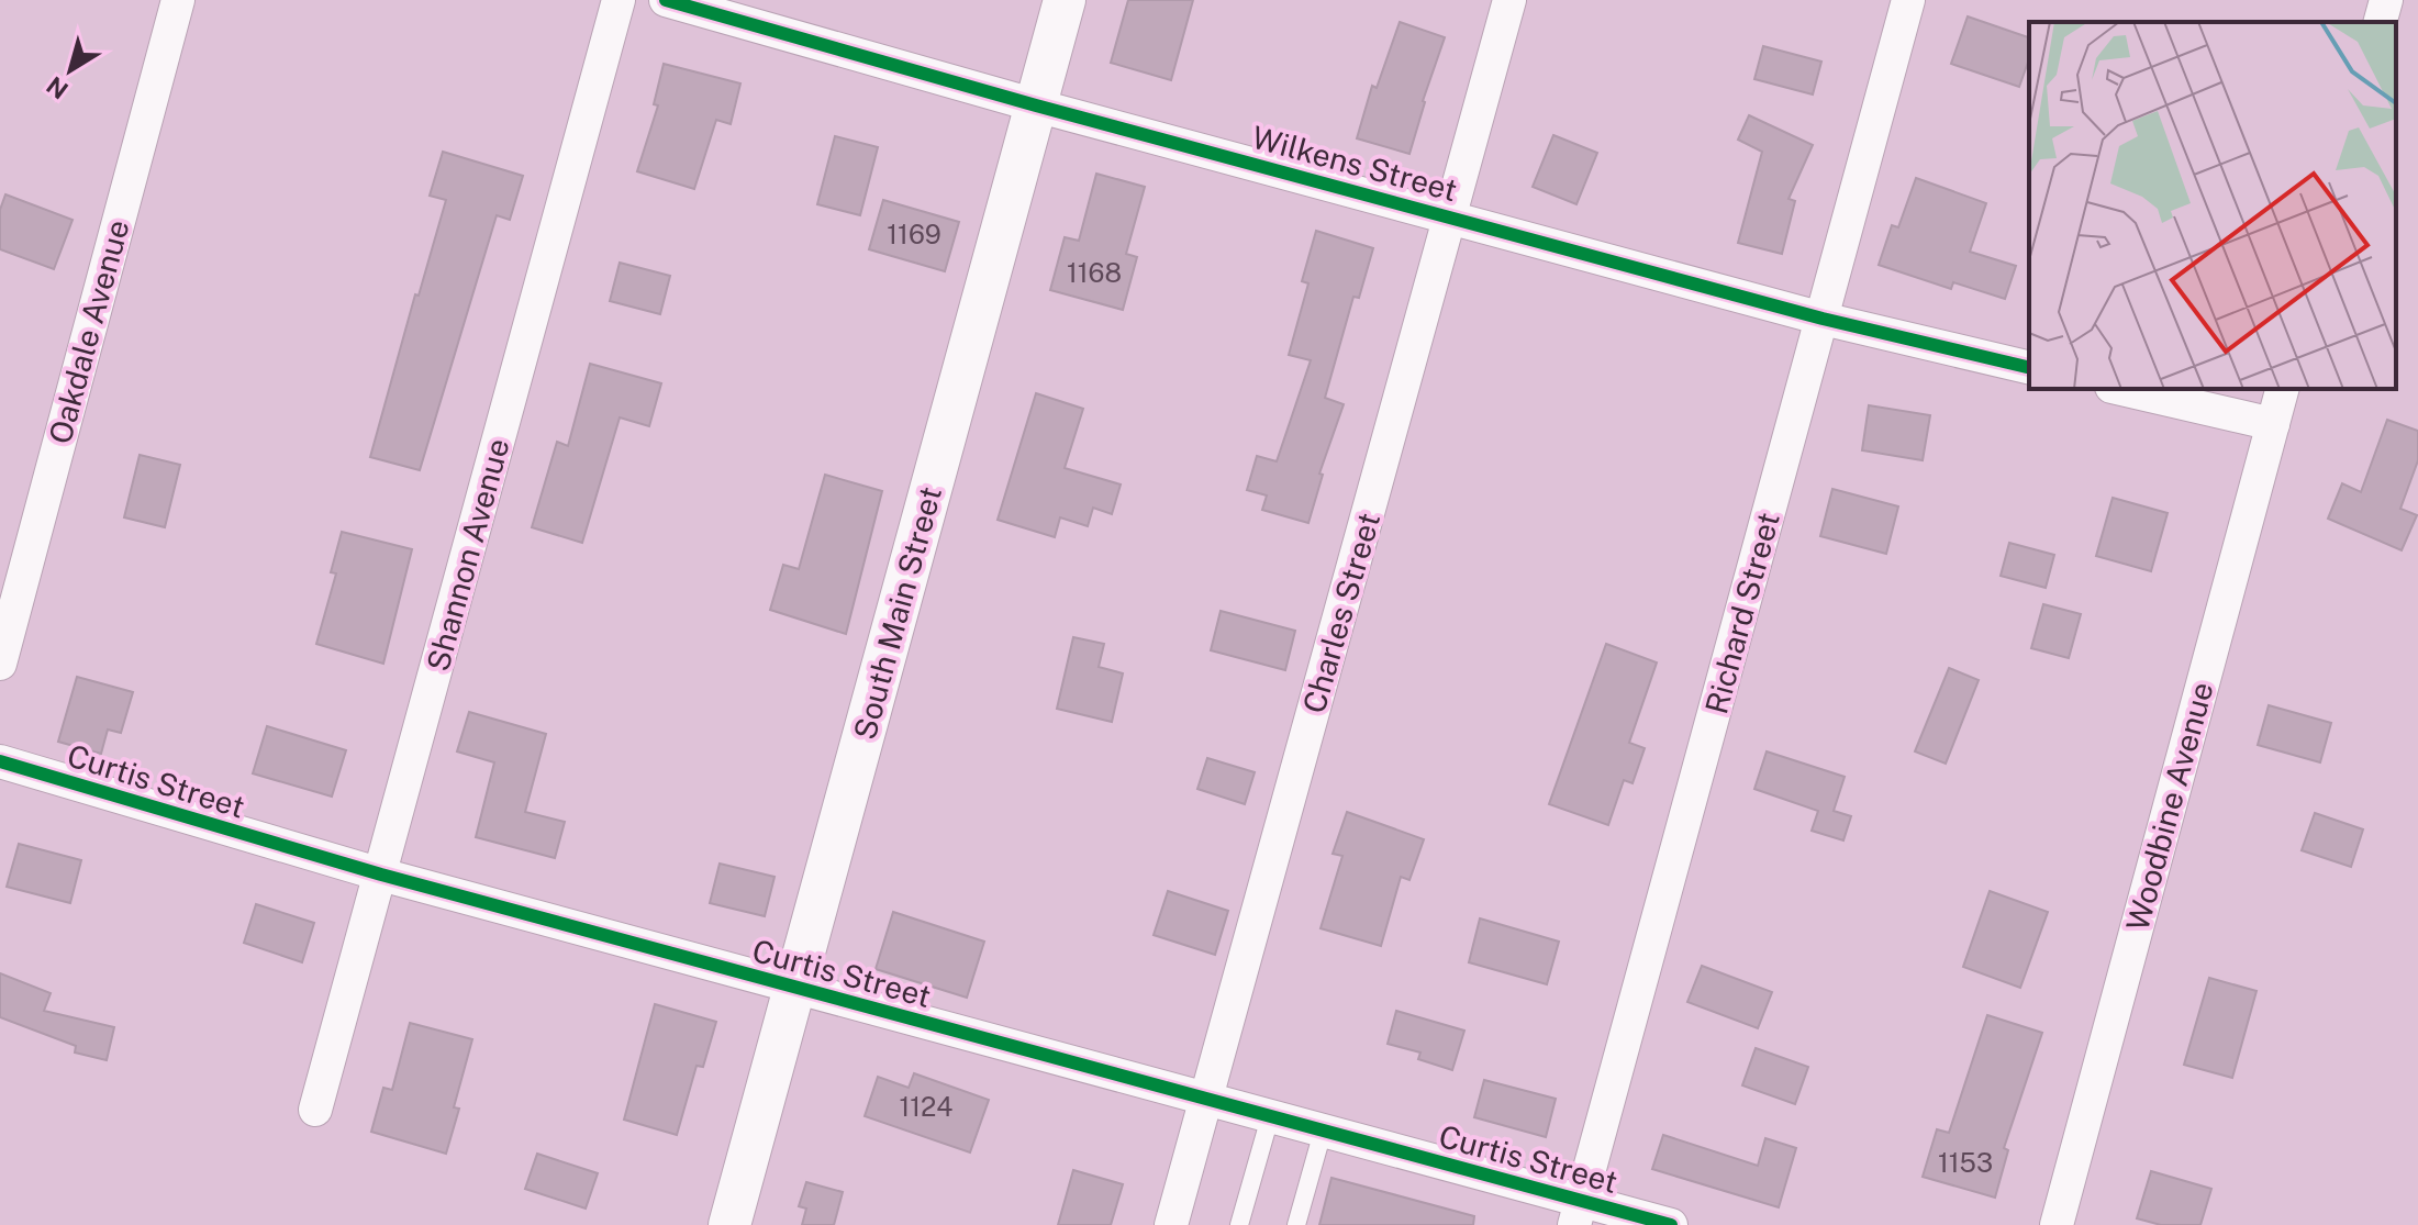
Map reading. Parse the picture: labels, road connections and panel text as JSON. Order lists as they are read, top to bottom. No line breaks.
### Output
{"streets":{"street":["Wilkens Street","Oakdale Avenue","Shannon Avenue","South Main Street","Charles Street","Richard Street","Curtis Street","Woodbine Avenue"]},"crossings":[["Wilkens Street","South Main Street"],["Wilkens Street","Charles Street"],["Wilkens Street","Richard Street"],["Shannon Avenue","Curtis Street"],["South Main Street","Curtis Street"],["Charles Street","Curtis Street"],["Richard Street","Curtis Street"]],"house_numbers":["1169","1168","1124","1153"],"north":"bottom left"}
